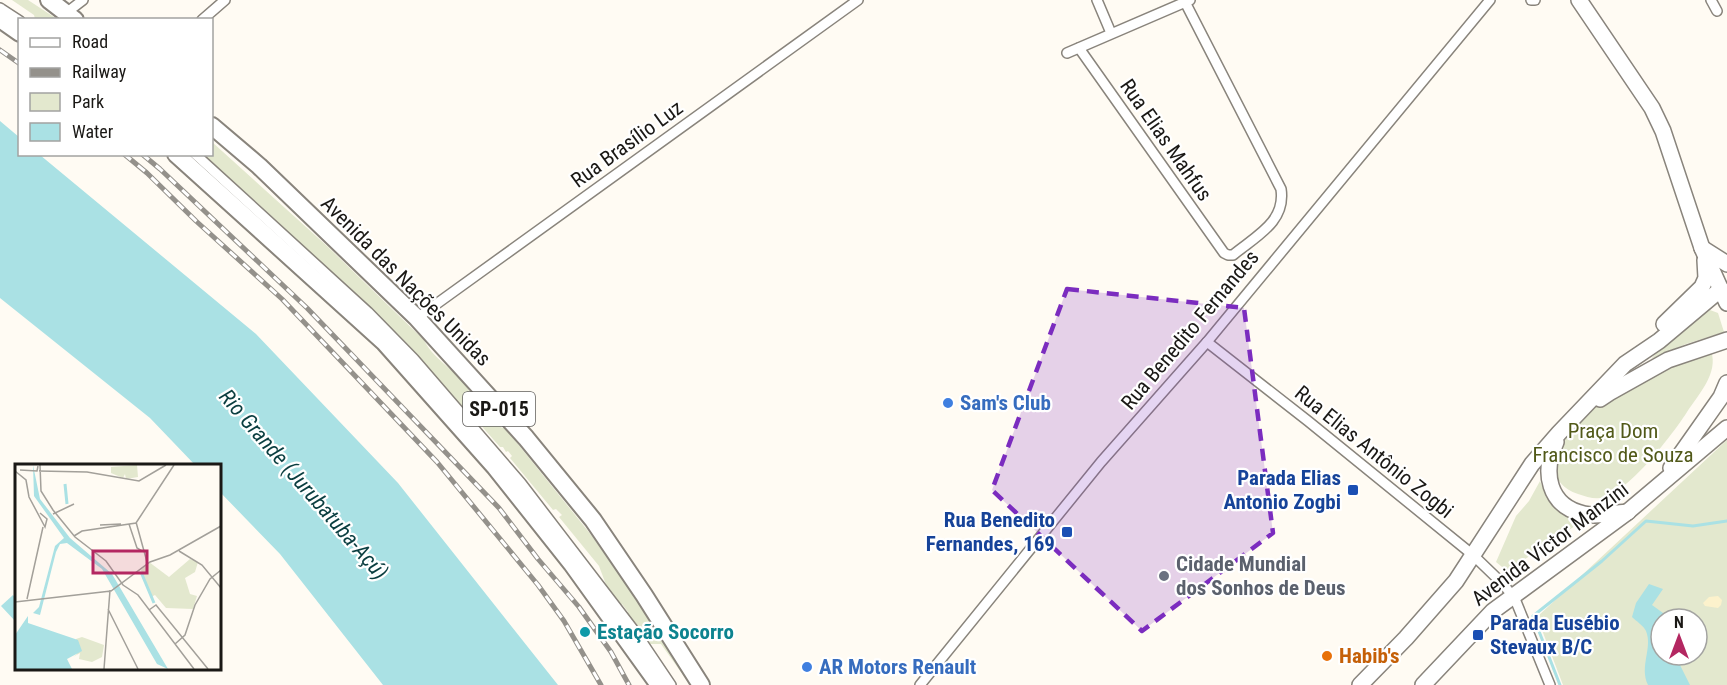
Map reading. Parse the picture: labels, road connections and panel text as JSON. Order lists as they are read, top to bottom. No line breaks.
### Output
{"streets":{"highway":["Avenida das Nações Unidas","SP-015"],"main road":["Avenida Víctor Manzini"],"street":["Rua Elias Mahfus","Rua Brasílio Luz","Rua Benedito Fernandes","Rua Elias Antônio Zogbi"]},"crossings":[["Rua Brasílio Luz","Avenida das Nações Unidas"],["Rua Benedito Fernandes","Rua Elias Antônio Zogbi"],["Rua Elias Antônio Zogbi","Avenida Víctor Manzini"]],"water":["Rio Grande (Jurubatuba-Açú)"],"parks":["Praça Dom Francisco de Souza"],"places":{"other":["Sam's Club","Cidade Mundial dos Sonhos de Deus","Estação Socorro","Habib's","AR Motors Renault"],"transit":["Parada Elias Antonio Zogbi","Rua Benedito Fernandes, 169","Parada Eusébio Stevaux B/C"]},"legend":["Road","Railway","Park","Water"],"north":"top"}
